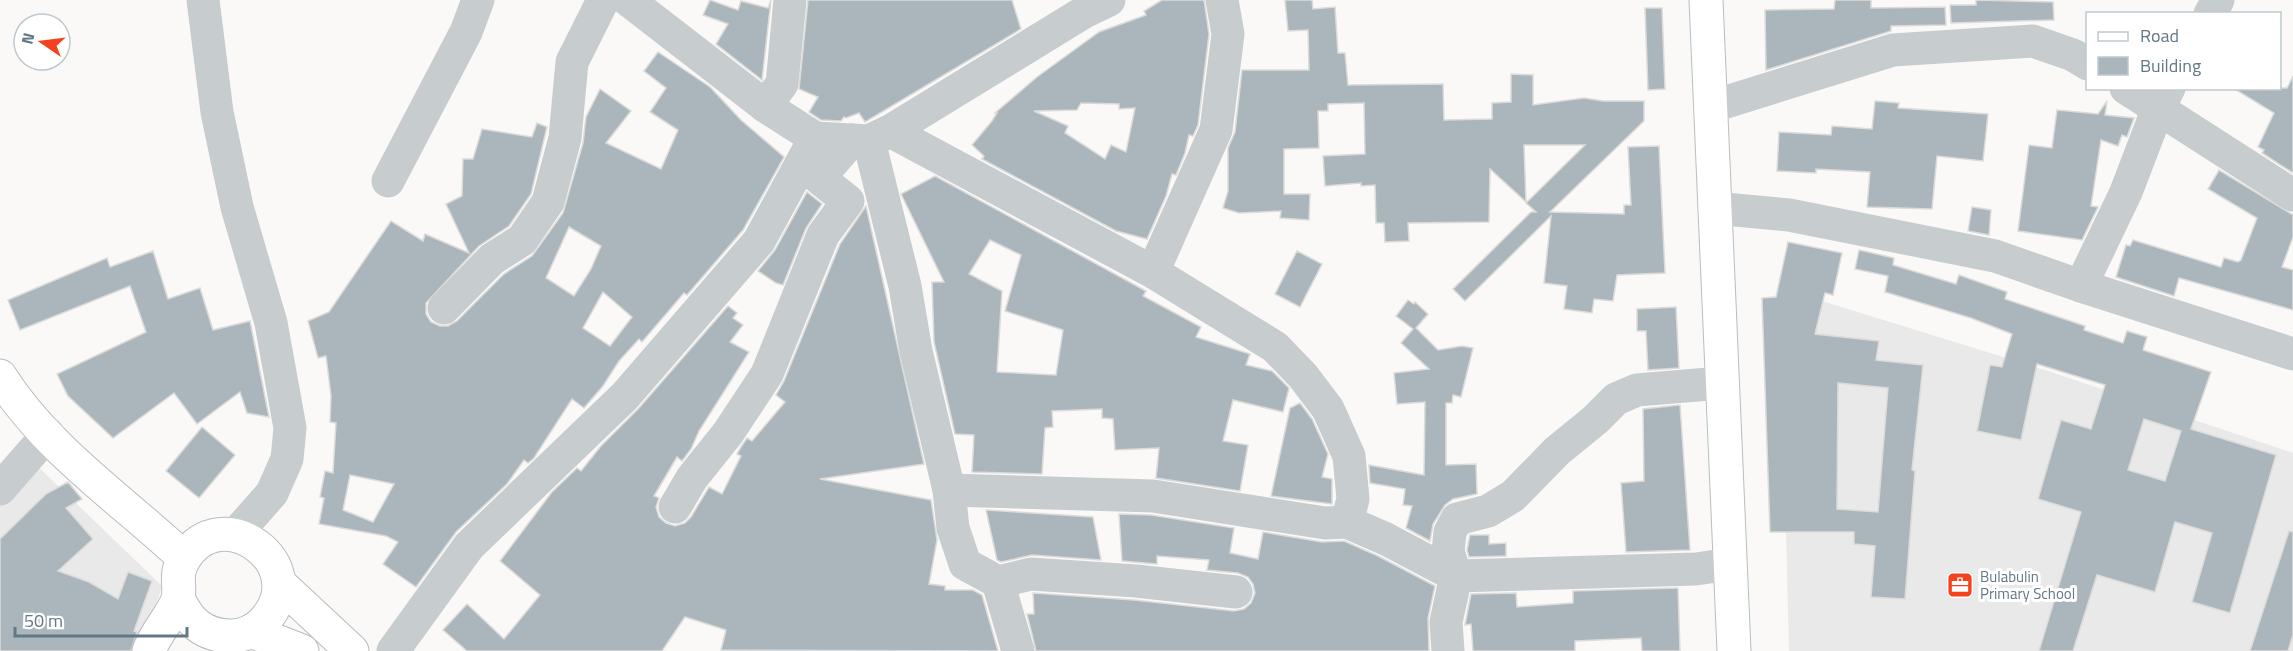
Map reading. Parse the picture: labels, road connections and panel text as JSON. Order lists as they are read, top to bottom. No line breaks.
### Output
{"places":{"office":["Bulabulin Primary School"]},"legend":["Road","Building"],"scale_bar":"50 m","north":"left"}
